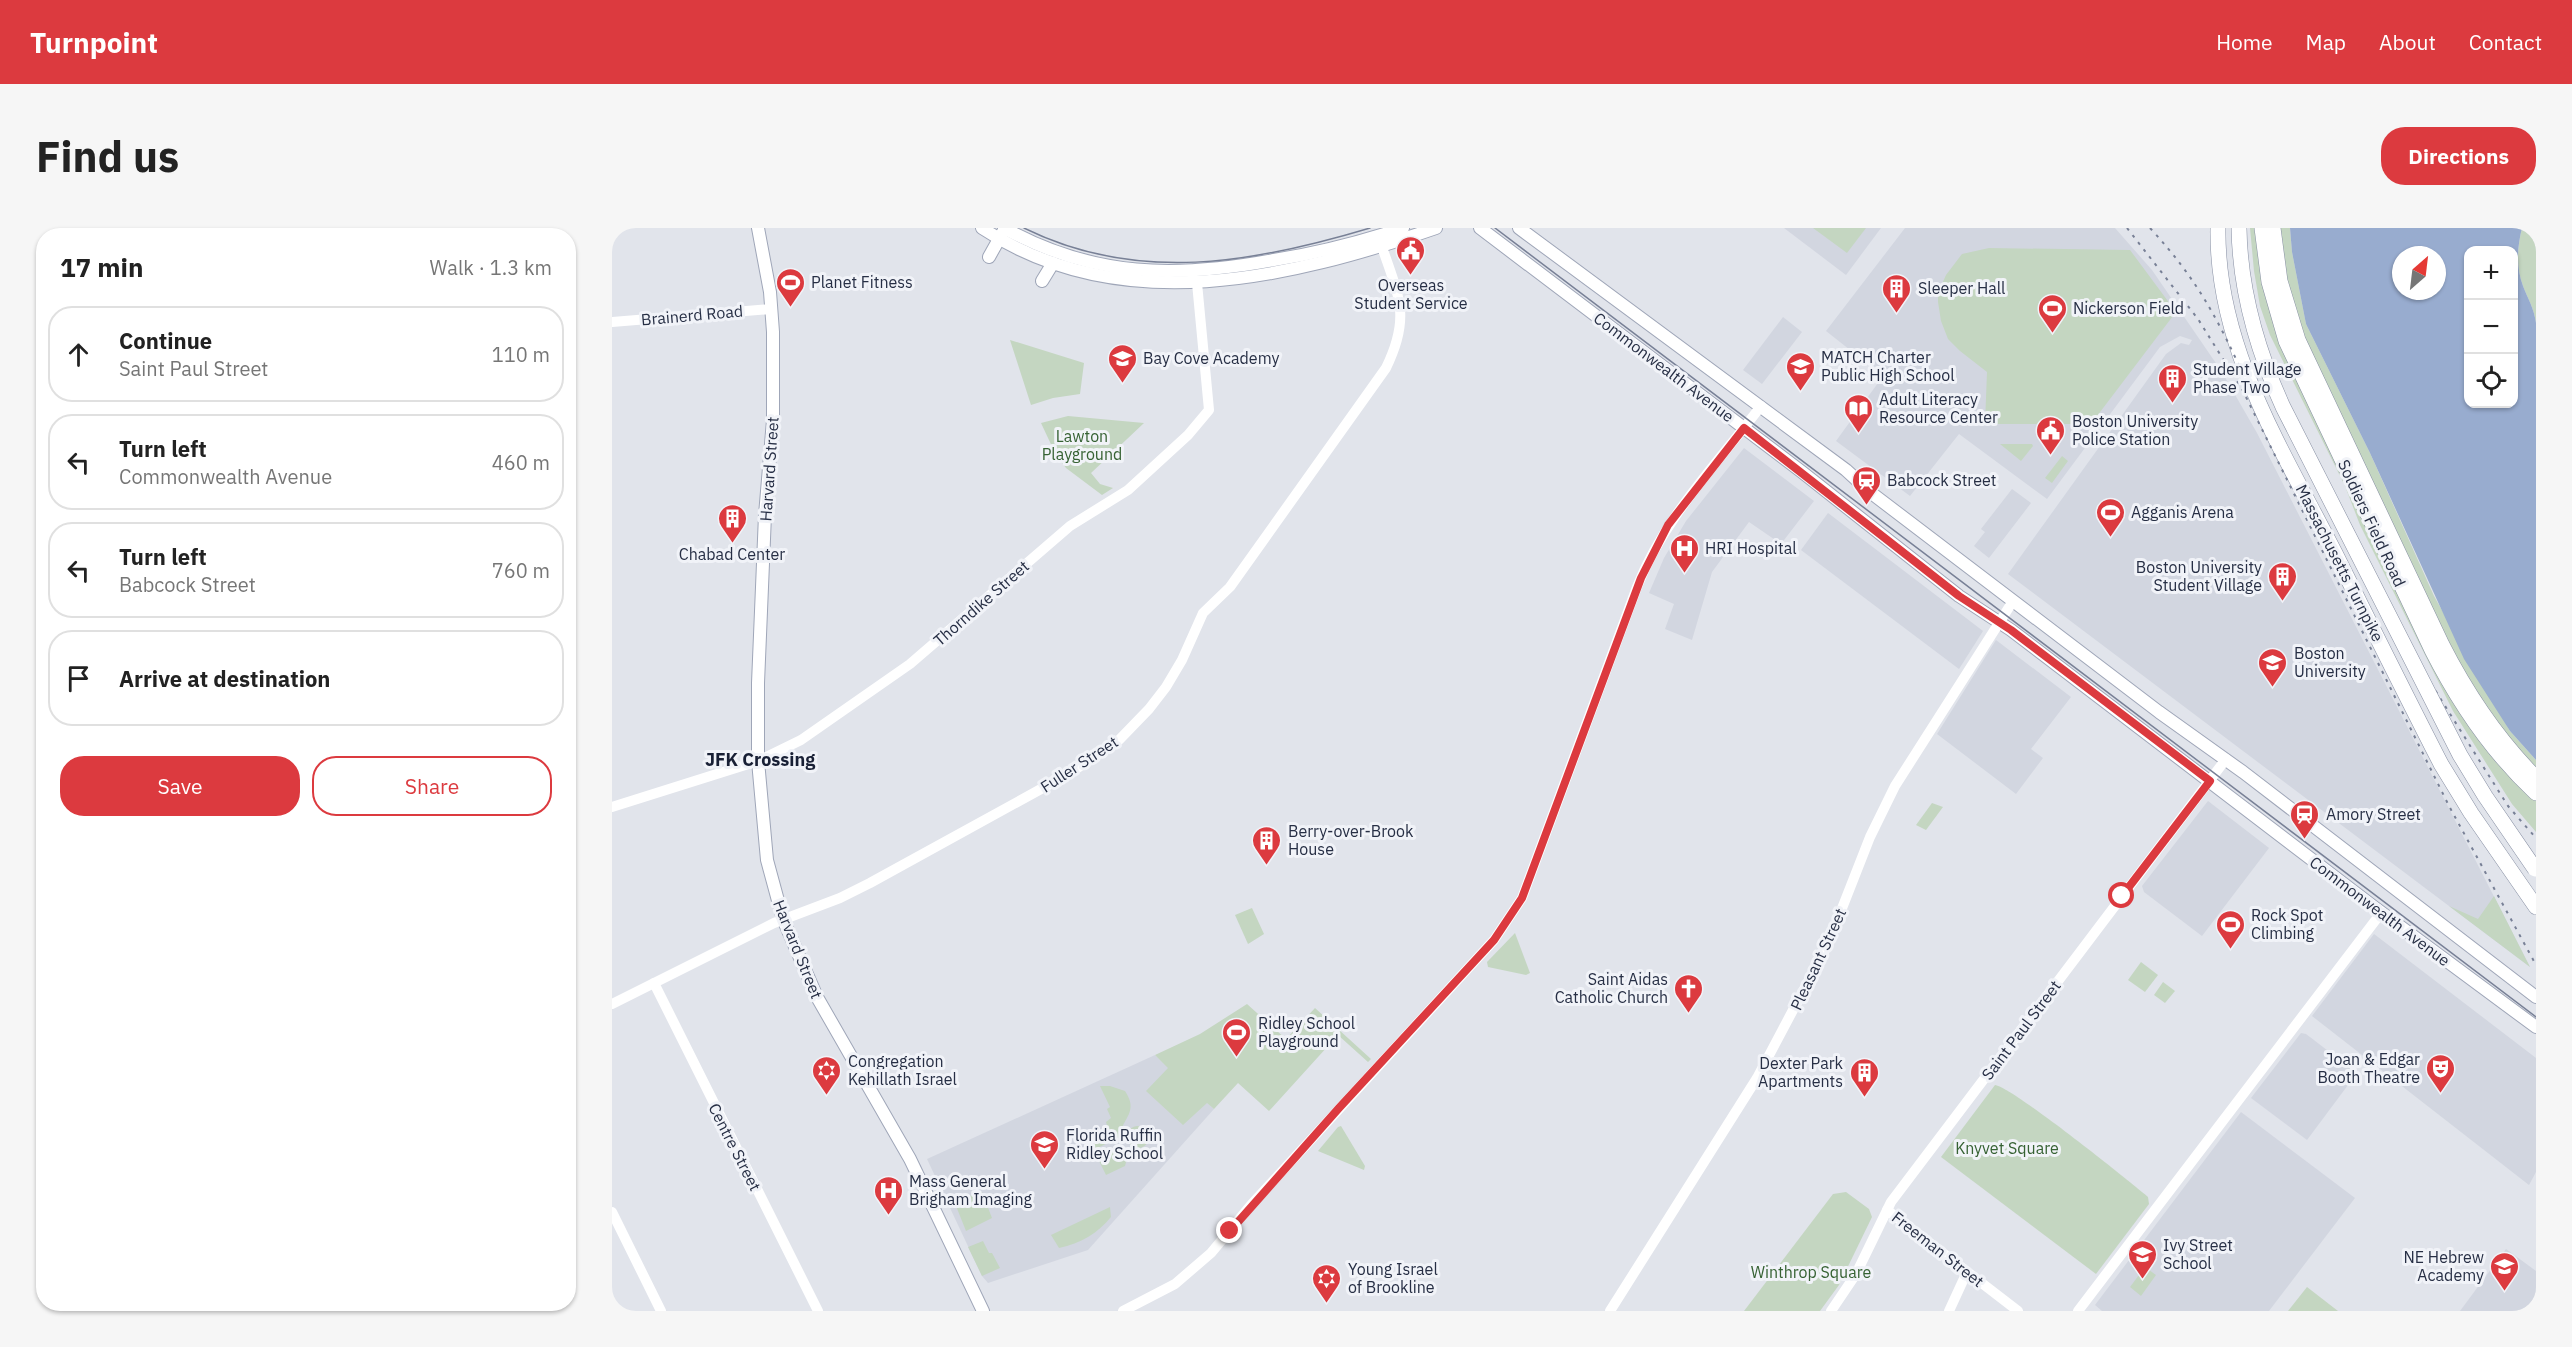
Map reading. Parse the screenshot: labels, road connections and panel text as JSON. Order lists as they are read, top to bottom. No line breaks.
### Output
{"streets":{"highway":["Soldiers Field Road","Massachusetts Turnpike"],"main road":["Commonwealth Avenue","Harvard Street"],"street":["Brainerd Road","Thorndike Street","Fuller Street","Pleasant Street","Saint Paul Street","Centre Street","Freeman Street"]},"crossings":[["Brainerd Road","Harvard Street"],["Commonwealth Avenue","Pleasant Street"],["Commonwealth Avenue","Saint Paul Street"],["Harvard Street","Thorndike Street"],["Harvard Street","Fuller Street"],["Fuller Street","Centre Street"],["Saint Paul Street","Freeman Street"]],"districts":["JFK Crossing"],"parks":["Lawton Playground","Knyvet Square","Winthrop Square"],"places":{"public building":["Overseas Student Service","Boston University Police Station"],"sports":["Planet Fitness","Nickerson Field","Agganis Arena","Rock Spot Climbing","Ridley School Playground"],"building":["Sleeper Hall","Student Village Phase Two","Chabad Center","Boston University Student Village","Berry-over-Brook House","Dexter Park Apartments"],"school or university":["Bay Cove Academy","MATCH Charter Public High School","Boston University","Florida Ruffin Ridley School","Ivy Street School","NE Hebrew Academy"],"library":["Adult Literacy Resource Center"],"station":["Babcock Street","Amory Street"],"hospital":["HRI Hospital","Mass General Brigham Imaging"],"church":["Saint Aidas Catholic Church"],"theatre":["Joan & Edgar Booth Theatre"],"synagogue":["Congregation Kehillath Israel","Young Israel of Brookline"]},"north":"top right","page":{"header":"Turnpoint","nav":["Home","Map","About","Contact"],"buttons":["Directions",["Save","Share"]],"title":"Find us","heading":["17 min","Walk · 1.3 km"],"map_buttons":["+","−"],"list":[["Continue","Saint Paul Street","110 m"],["Turn left","Commonwealth Avenue","460 m"],["Turn left","Babcock Street","760 m"],"Arrive at destination"]}}
